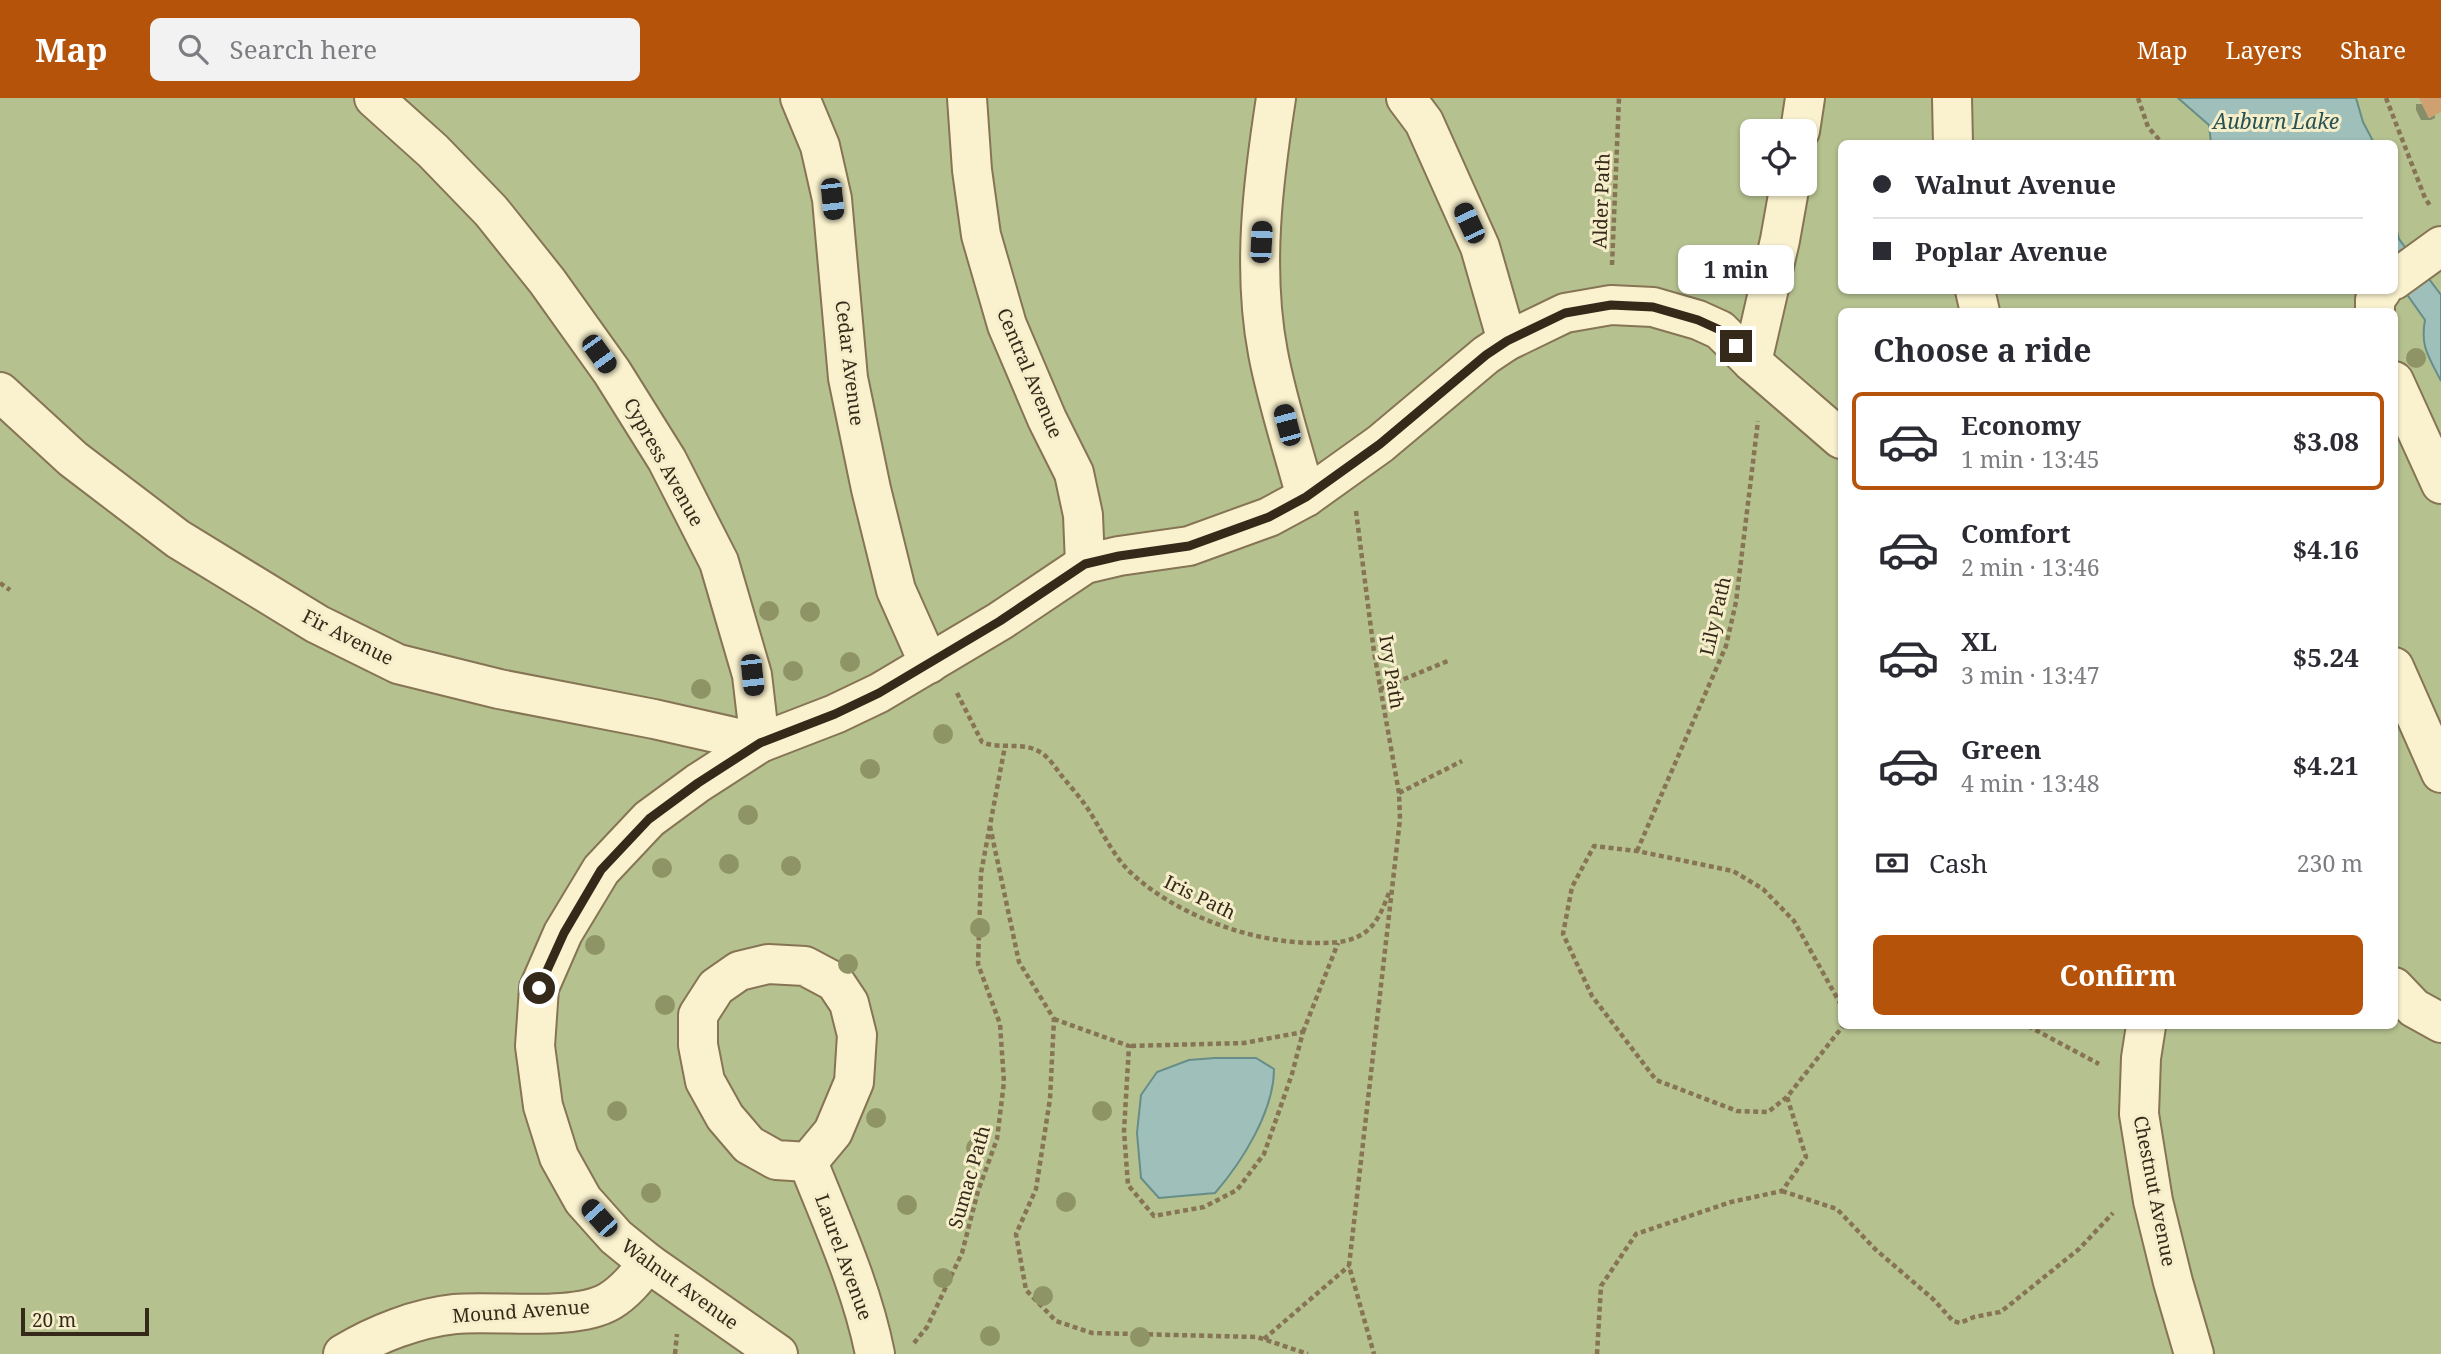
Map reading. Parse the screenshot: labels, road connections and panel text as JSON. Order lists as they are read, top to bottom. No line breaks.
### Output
{"streets":{"lane":["Cedar Avenue","Central Avenue","Cypress Avenue","Fir Avenue","Chestnut Avenue","Laurel Avenue","Walnut Avenue","Mound Avenue"],"path":["Alder Path","Lily Path","Ivy Path","Iris Path","Sumac Path"]},"crossings":[["Alder Path","Walnut Avenue"],["Cedar Avenue","Walnut Avenue"],["Central Avenue","Walnut Avenue"],["Cypress Avenue","Fir Avenue"],["Cypress Avenue","Walnut Avenue"],["Lily Path","Walnut Avenue"],["Fir Avenue","Walnut Avenue"],["Ivy Path","Iris Path"],["Ivy Path","Walnut Avenue"],["Iris Path","Sumac Path"],["Walnut Avenue","Mound Avenue"]],"water":["Auburn Lake"],"scale_bar":"20 m","page":{"header":"Map","search":"Search here","nav":["Map","Layers","Share"],"banner":["Walnut Avenue","Poplar Avenue"],"bubble":"1 min","heading":"Choose a ride","list":[{"name":"Economy","note":"1 min · 13:45","value":"$3.08"},{"name":"Comfort","note":"2 min · 13:46","value":"$4.16"},{"name":"XL","note":"3 min · 13:47","value":"$5.24"},{"name":"Green","note":"4 min · 13:48","value":"$4.21"}],"pay":["Cash","230 m"],"buttons":"Confirm","scale":"20 m"}}
